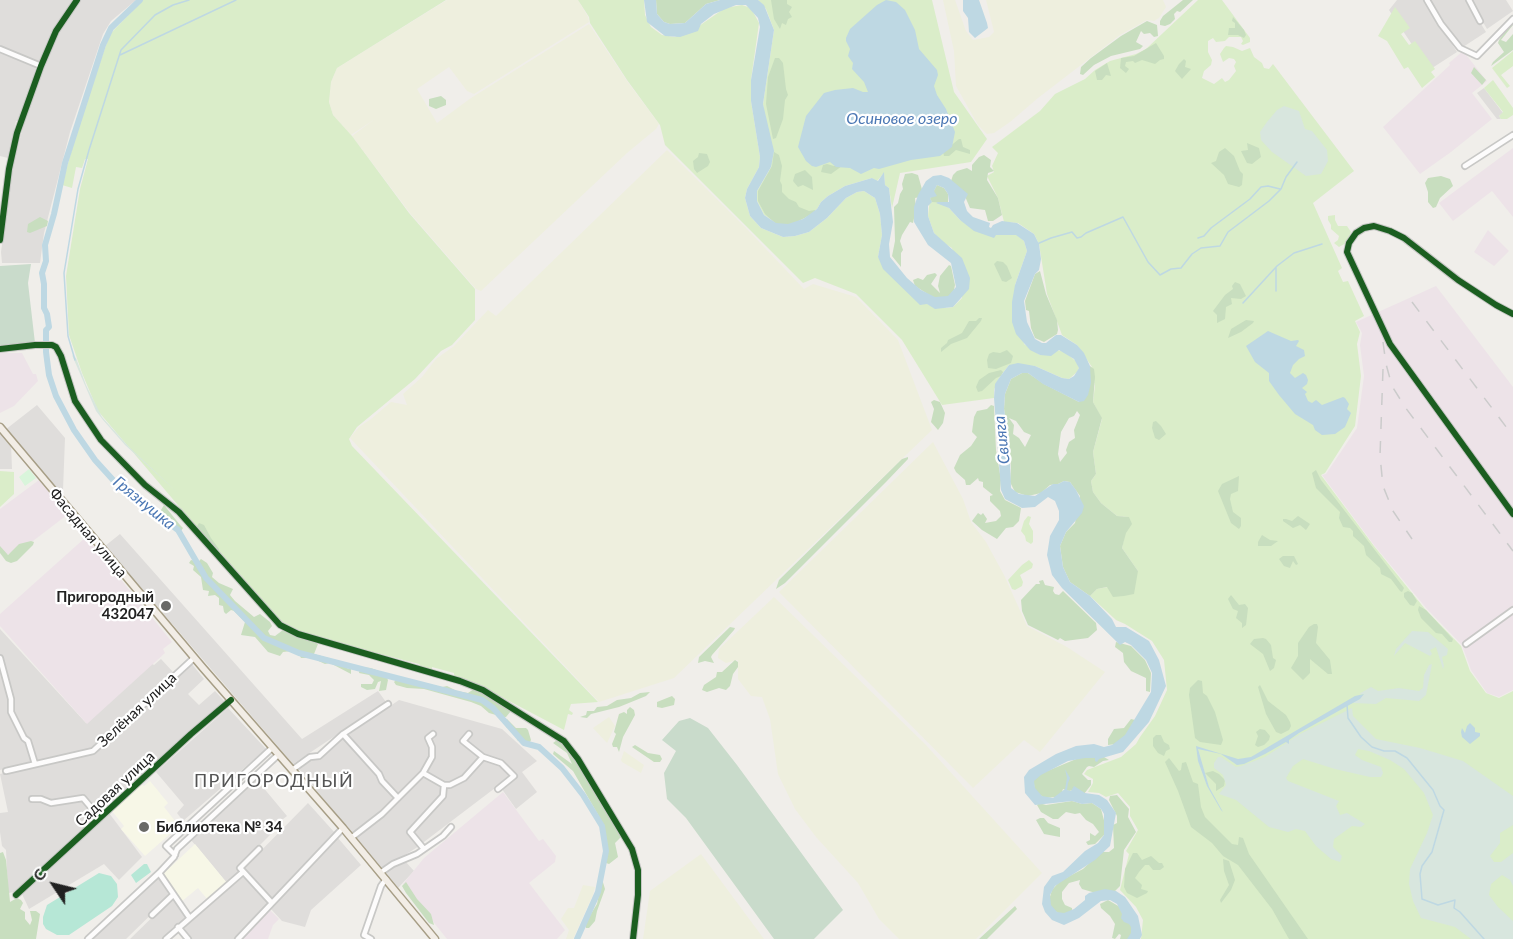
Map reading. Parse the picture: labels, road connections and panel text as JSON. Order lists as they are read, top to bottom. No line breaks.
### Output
{"streets":{"main road":["Фасадная улица"],"street":["Зелёная улица","Садовая улица"]},"crossings":[["Фасадная улица","Зелёная улица"],["Фасадная улица","Садовая улица"]],"districts":["ПРИГОРОДНЫЙ"],"water":["Осиновое озеро","Свияга","Грязнушка"],"places":["Пригородный 432047","Библиотека № 34"],"north":"top left"}
